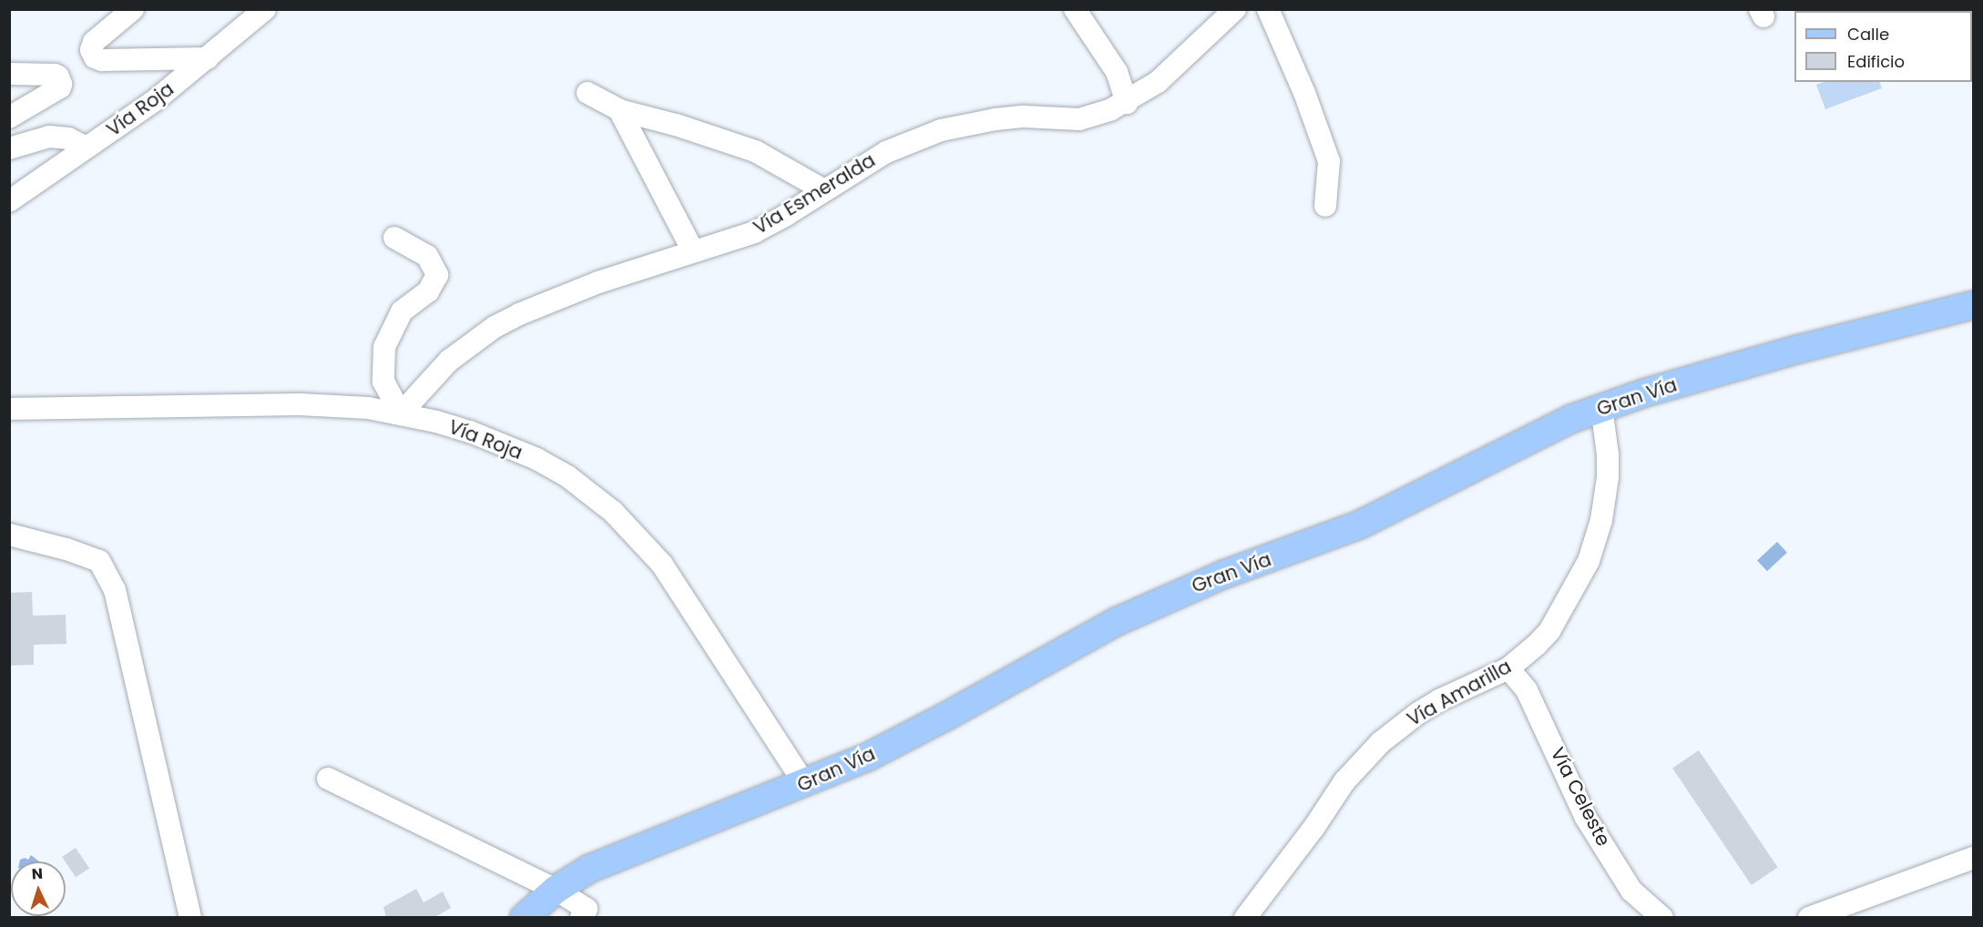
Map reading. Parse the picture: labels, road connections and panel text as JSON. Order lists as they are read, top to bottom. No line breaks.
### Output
{"streets":{"main road":["Gran Vía"],"street":["Vía Roja","Vía Esmeralda","Vía Amarilla","Vía Celeste"]},"crossings":[["Vía Roja","Vía Esmeralda"],["Vía Roja","Gran Vía"],["Gran Vía","Vía Amarilla"],["Vía Amarilla","Vía Celeste"]],"legend":["Calle","Edificio"],"north":"top"}
